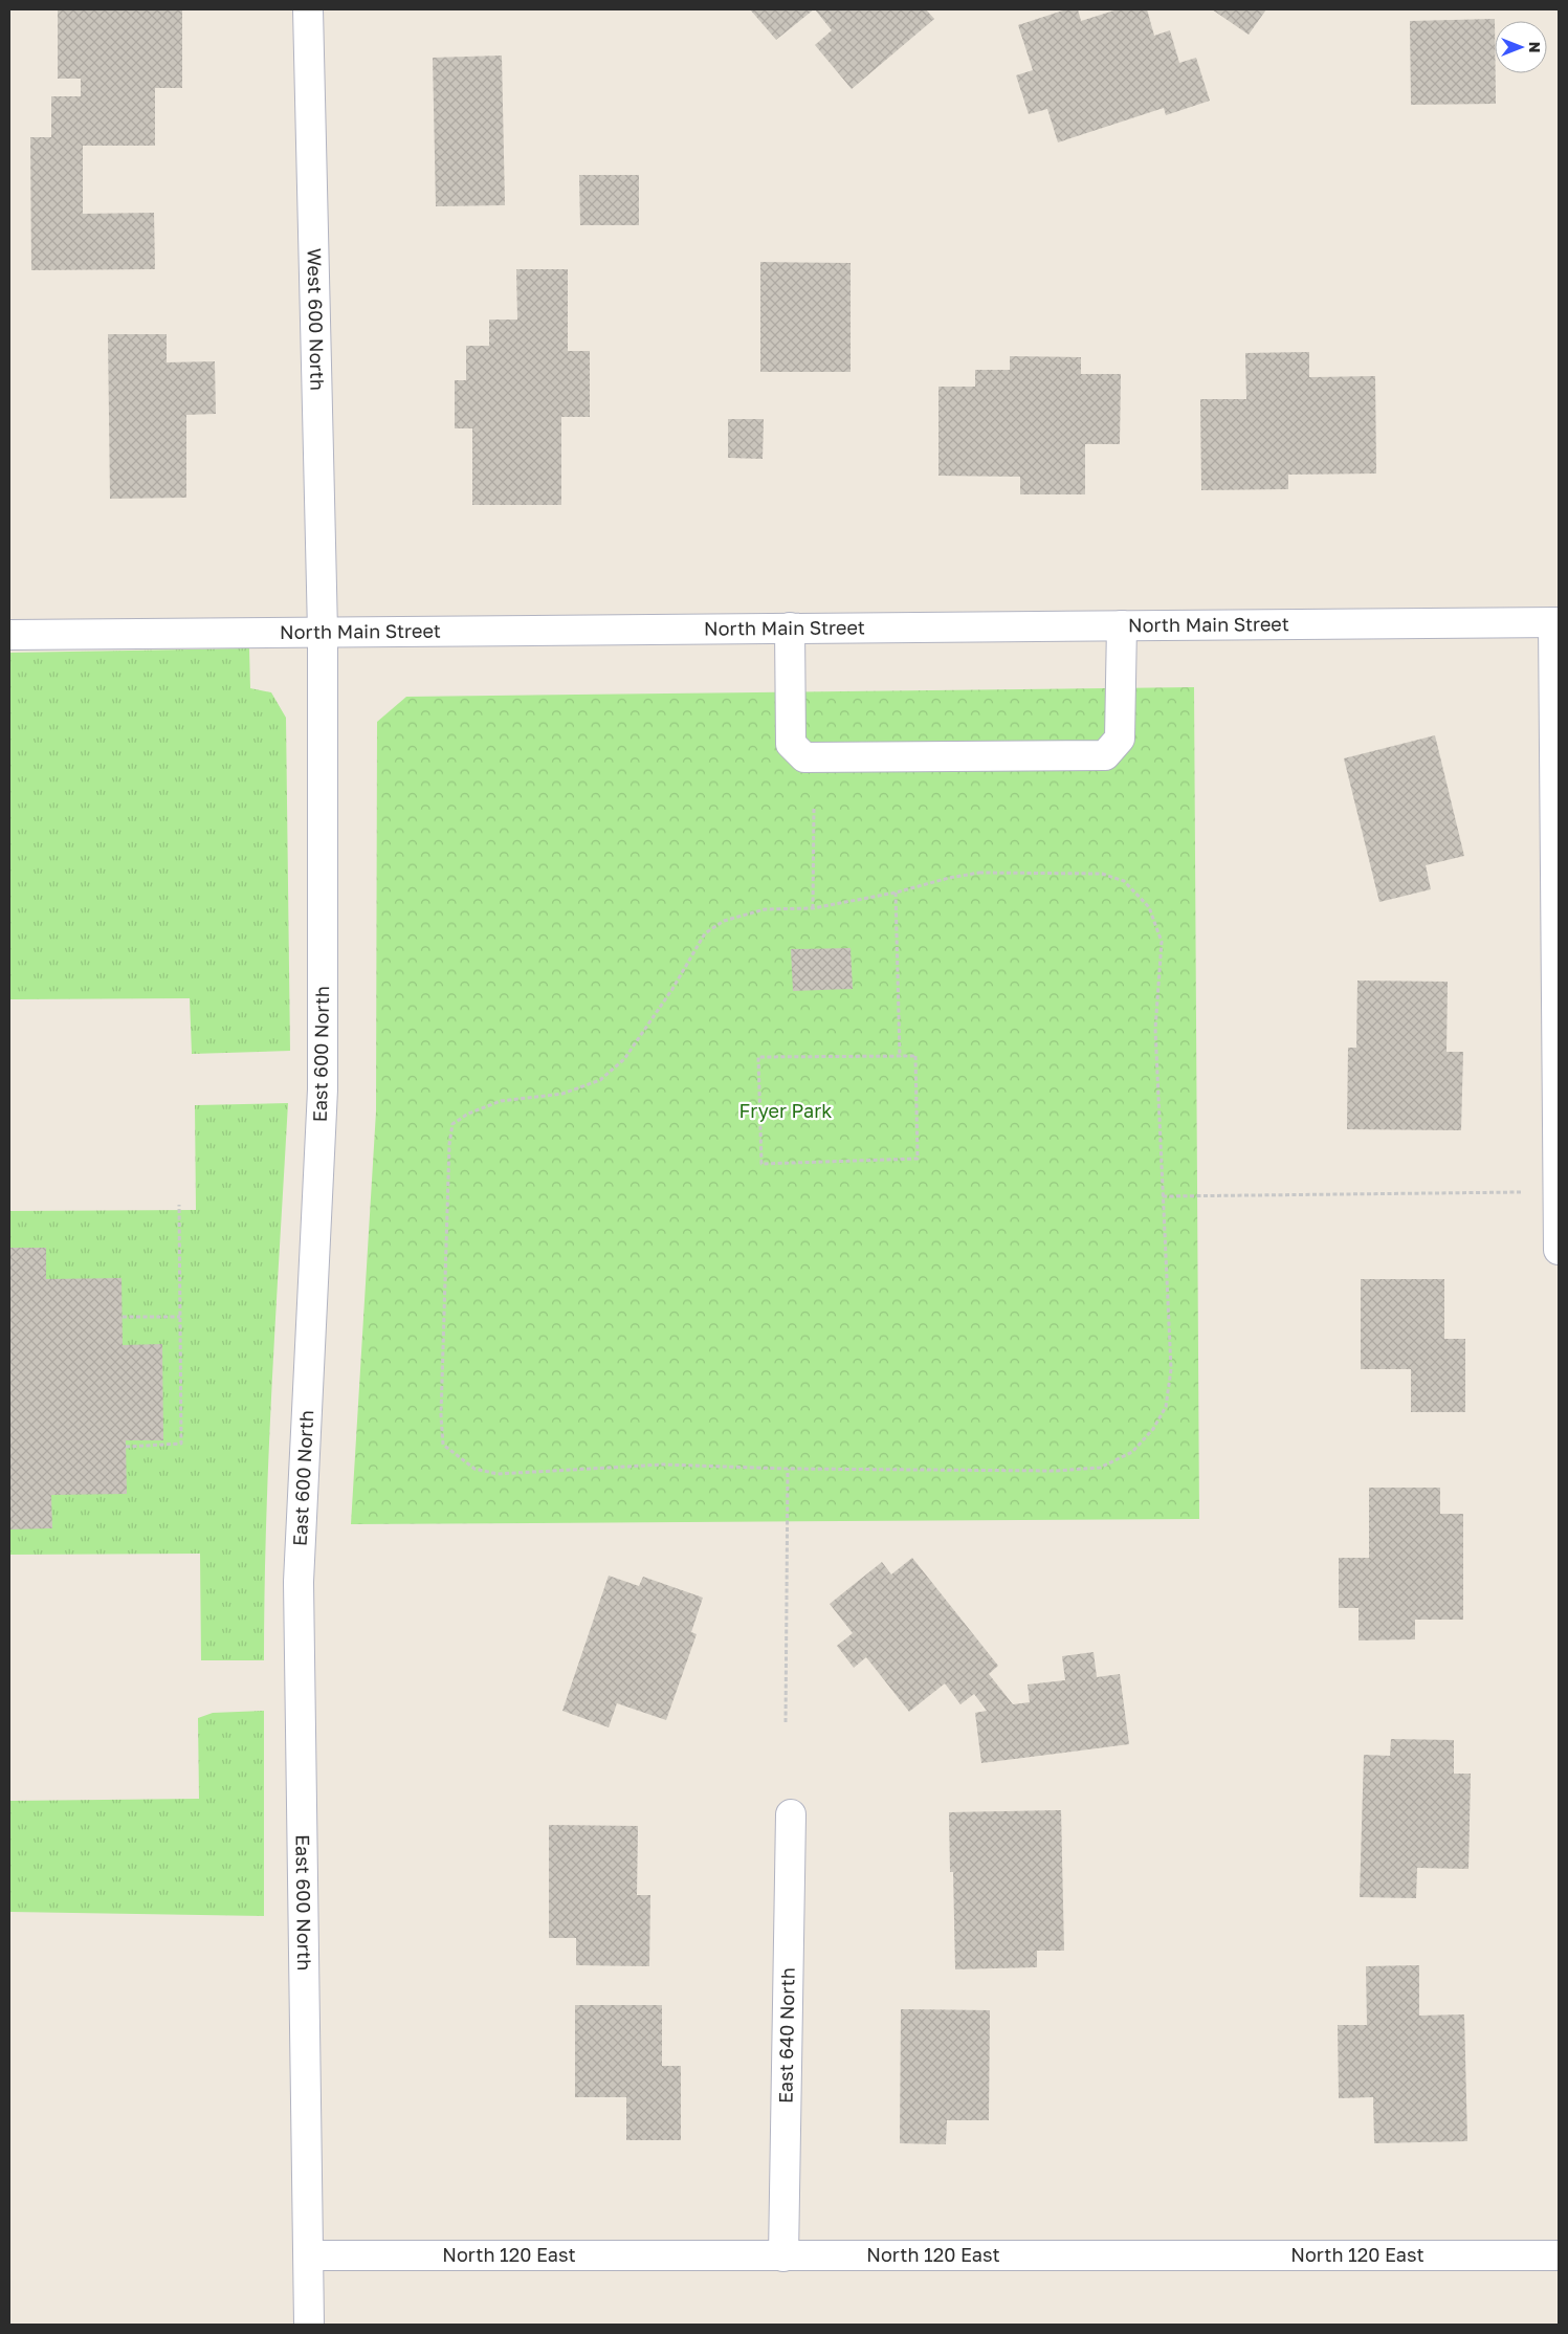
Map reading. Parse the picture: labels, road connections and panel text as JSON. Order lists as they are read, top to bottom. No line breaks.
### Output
{"streets":{"street":["West 600 North","North Main Street","East 600 North","East 640 North","North 120 East"]},"crossings":[["West 600 North","North Main Street"],["West 600 North","East 600 North"],["North Main Street","East 600 North"],["East 600 North","North 120 East"],["East 640 North","North 120 East"]],"parks":["Fryer Park"],"north":"right"}
